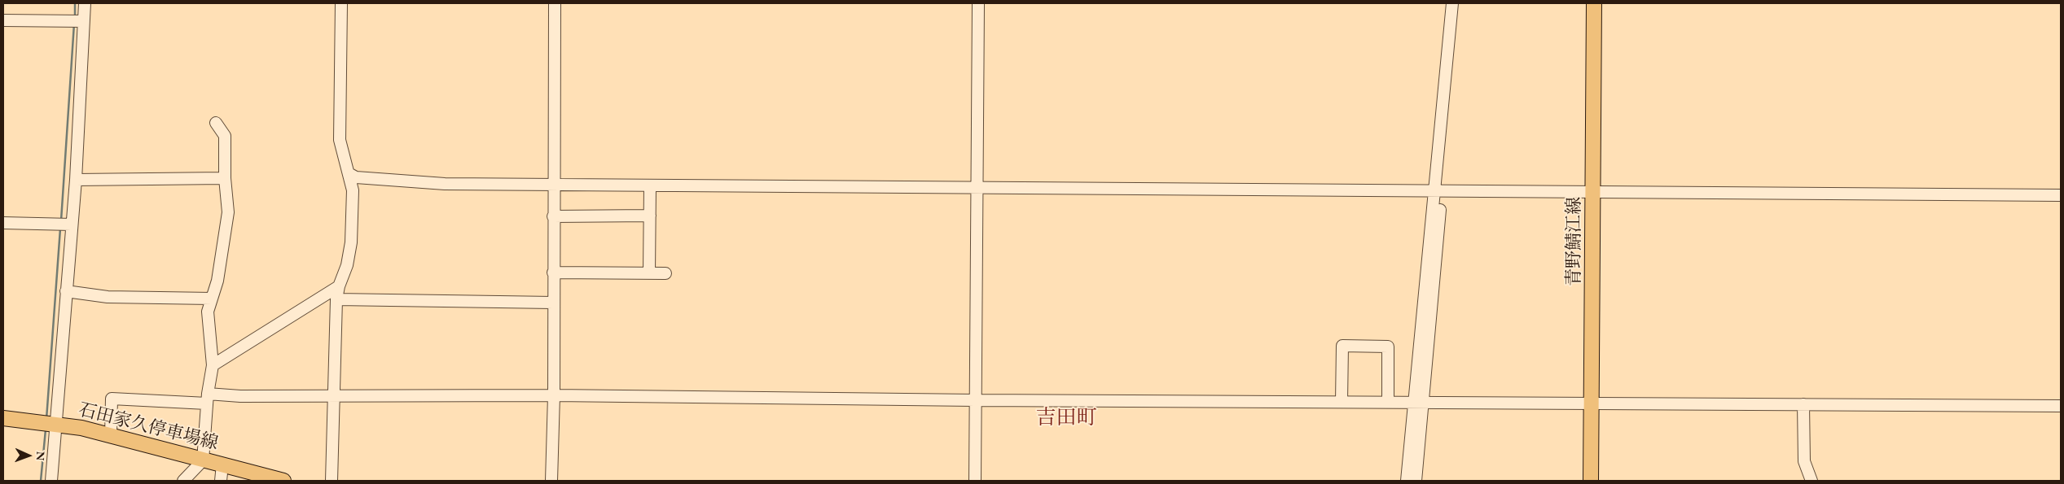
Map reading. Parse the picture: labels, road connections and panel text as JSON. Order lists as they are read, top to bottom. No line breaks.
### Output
{"streets":{"main road":["青野鯖江線","石田家久停車場線"]},"districts":["吉田町"],"north":"right"}
